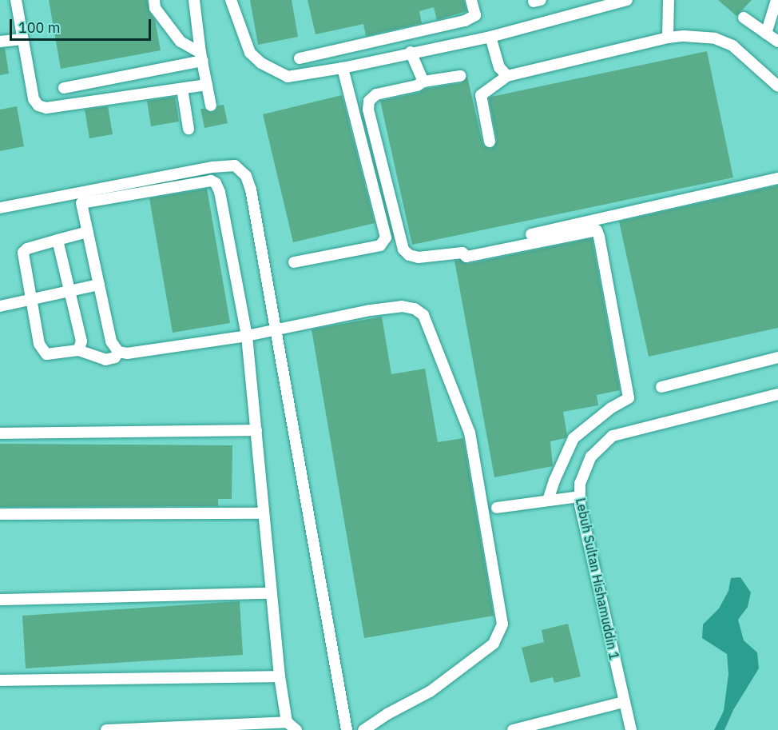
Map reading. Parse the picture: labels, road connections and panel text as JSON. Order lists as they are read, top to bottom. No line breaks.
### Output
{"streets":{"street":["Lebuh Sultan Hishamuddin 1"]},"scale_bar":"100 m"}
